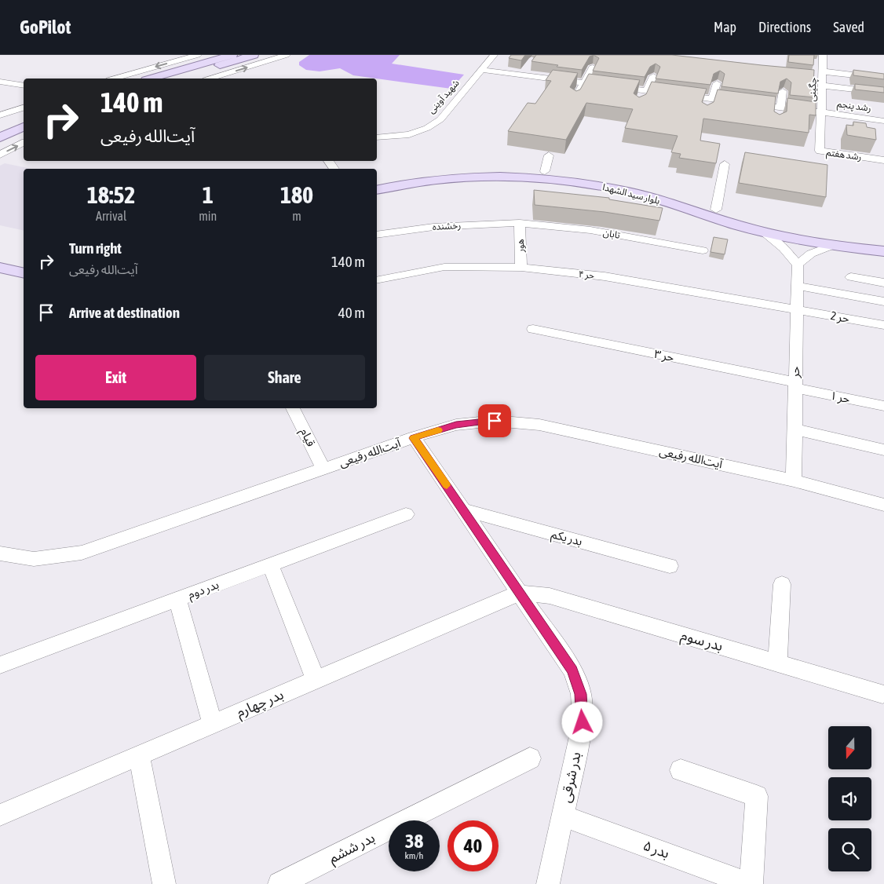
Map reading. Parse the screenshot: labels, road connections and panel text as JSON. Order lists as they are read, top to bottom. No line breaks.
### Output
{"streets":{"main road":["بلوار سید الشهدا"],"street":["چگینی","شهید آوینی","رشد پنجم","رشد هفتم","رخشنده","تابان","هور","حر ۴","حر 2","حر ۳","حر","حر ۱","قیام","آیت‌الله رفیعی","بدر یکم","بدر دوم","بدر سوم","بدر چهارم","بدر شرقی","بدر ششم","بدر ۵"]},"crossings":[["چگینی","شهید آوینی"],["چگینی","رشد پنجم"],["چگینی","رشد هفتم"],["رشد پنجم","رشد هفتم"],["رخشنده","تابان"],["رخشنده","هور"],["تابان","هور"],["هور","حر ۴"],["حر ۴","حر 2"],["حر ۴","حر"],["حر 2","حر"],["حر ۳","حر"],["حر ۳","حر ۱"],["حر","حر ۱"],["حر","آیت‌الله رفیعی"],["قیام","آیت‌الله رفیعی"],["آیت‌الله رفیعی","بدر شرقی"],["بدر یکم","بدر شرقی"],["بدر سوم","بدر چهارم"],["بدر سوم","بدر شرقی"],["بدر چهارم","بدر شرقی"],["بدر شرقی","بدر ۵"]],"north":"bottom","page":{"header":"GoPilot","nav":["Map","Directions","Saved"],"turn":["140 m","آیت‌الله رفیعی"],"eta":["18:52","Arrival","1","min","180","m"],"list":[{"name":"Turn right","note":"آیت‌الله رفیعی","value":"140 m"},{"name":"Arrive at destination","value":"40 m"}],"buttons":["Exit","Share"],"speed":"38 km/h","limit":"40"}}
